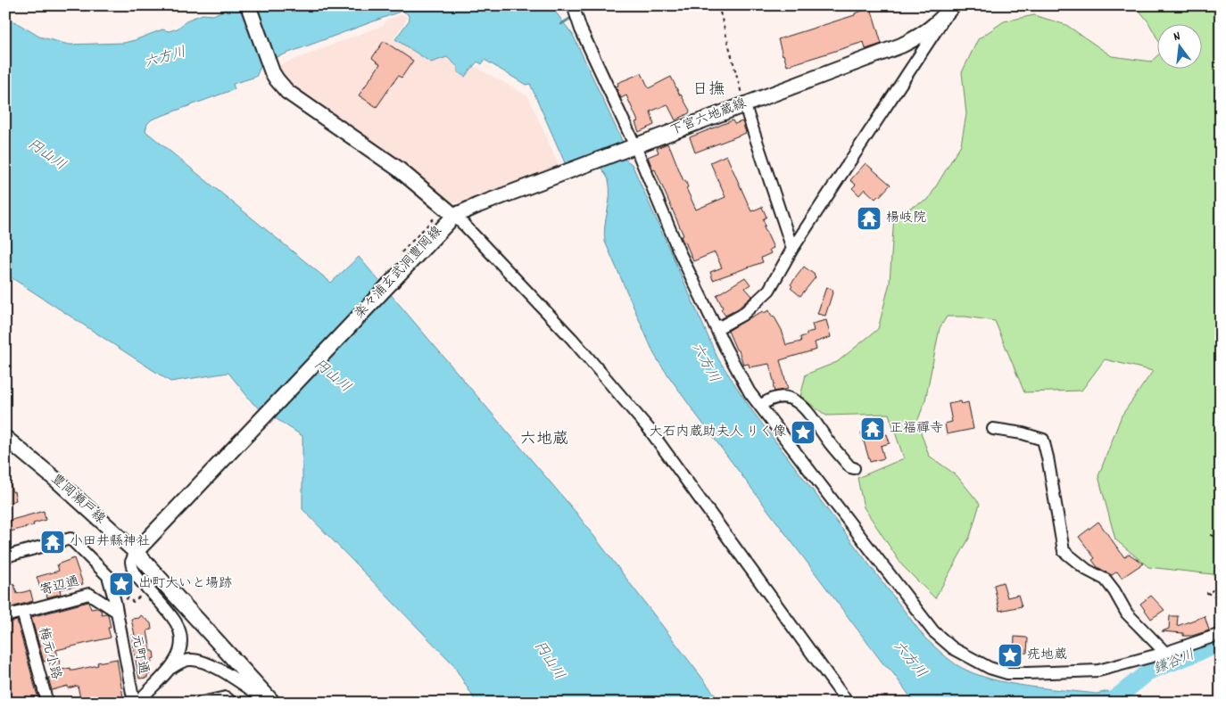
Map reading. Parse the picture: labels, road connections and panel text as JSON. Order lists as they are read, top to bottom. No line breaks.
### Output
{"streets":{"main road":["下宮六地蔵線","楽々浦玄武洞豊岡線","豊岡瀬戸線"],"street":["寄辺通","梅元小路","元町通"]},"crossings":[["下宮六地蔵線","楽々浦玄武洞豊岡線"],["楽々浦玄武洞豊岡線","豊岡瀬戸線"],["寄辺通","梅元小路"],["寄辺通","元町通"]],"districts":["日撫","六地蔵"],"water":["六方川","円山川","鎌谷川"],"places":{"temple":["楊岐院","正福禪寺","小田井縣神社"],"place":["大石内蔵助夫人 りく像","出町大いと場跡","疣地蔵"]},"north":"top"}
